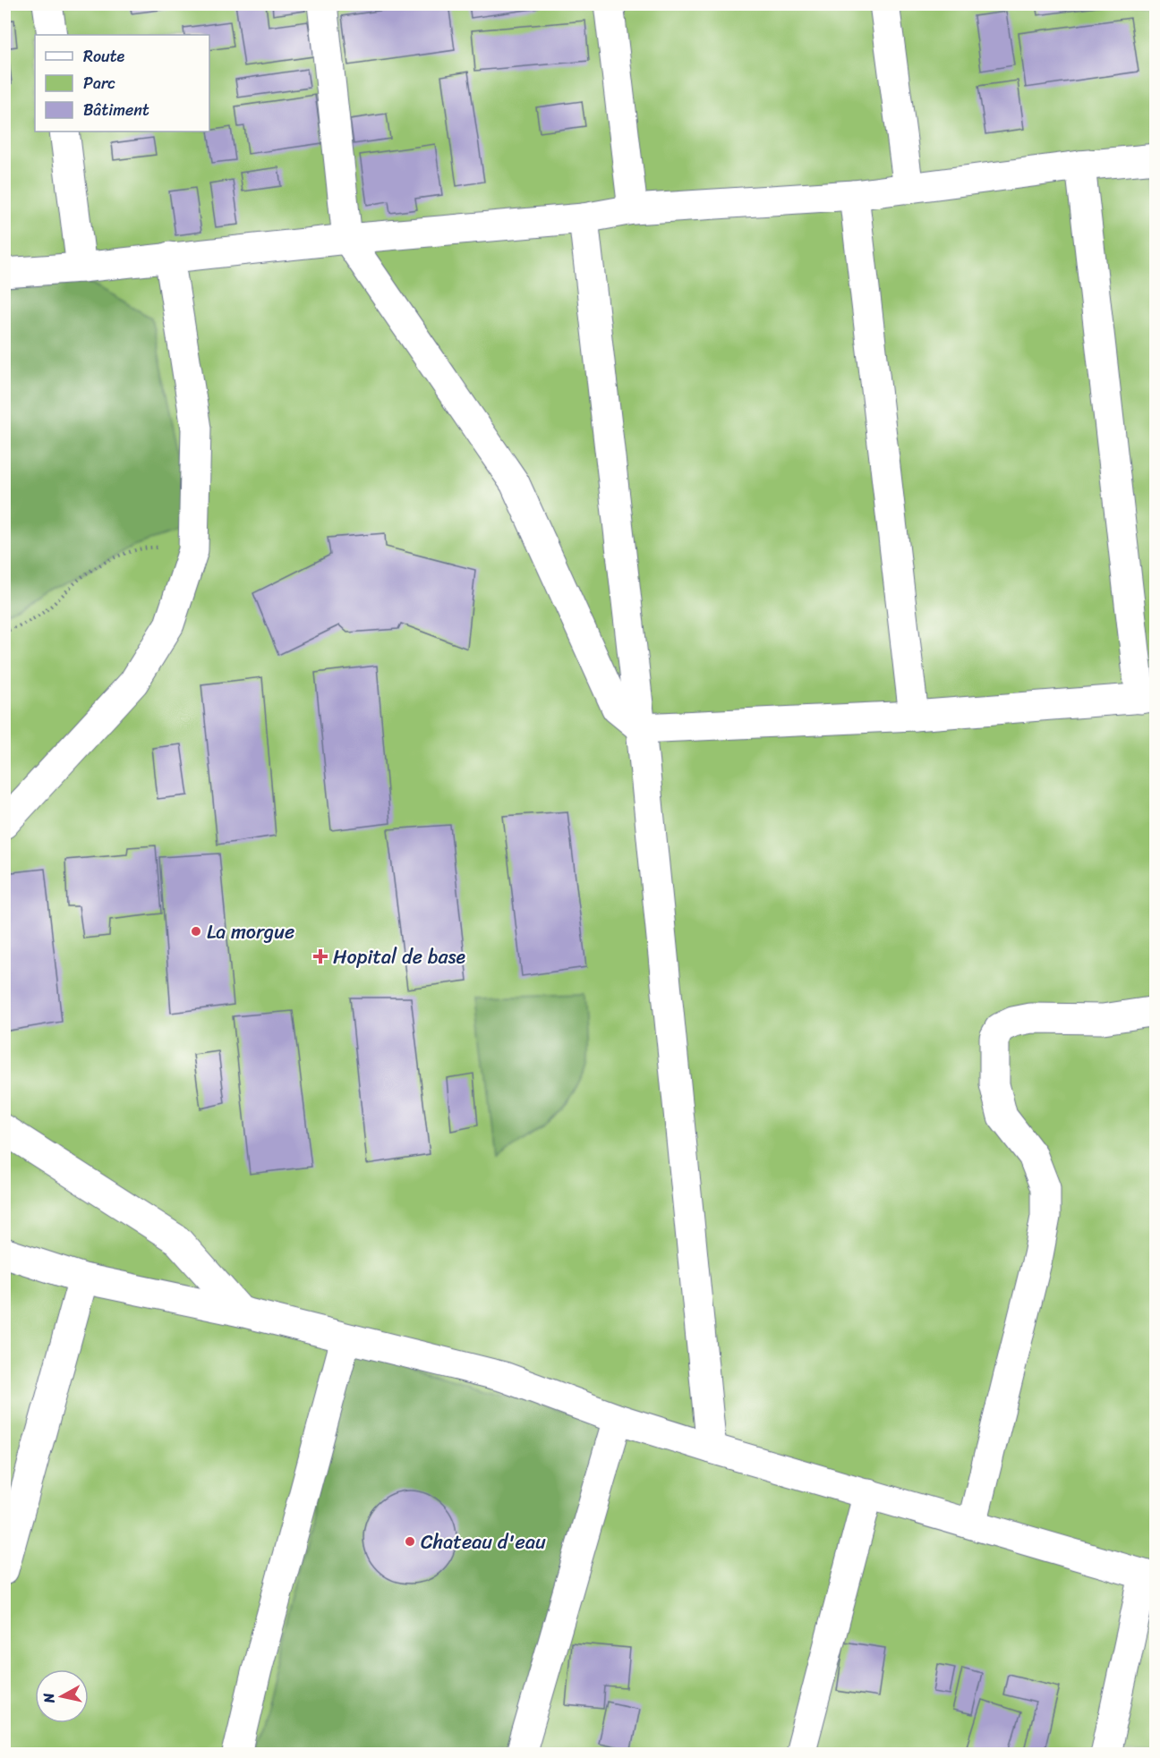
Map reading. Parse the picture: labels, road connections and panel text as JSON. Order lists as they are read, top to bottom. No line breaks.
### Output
{"places":{"other":["La morgue","Chateau d'eau"],"health":["Hopital de base"]},"legend":["Route","Parc","Bâtiment"],"north":"left"}
